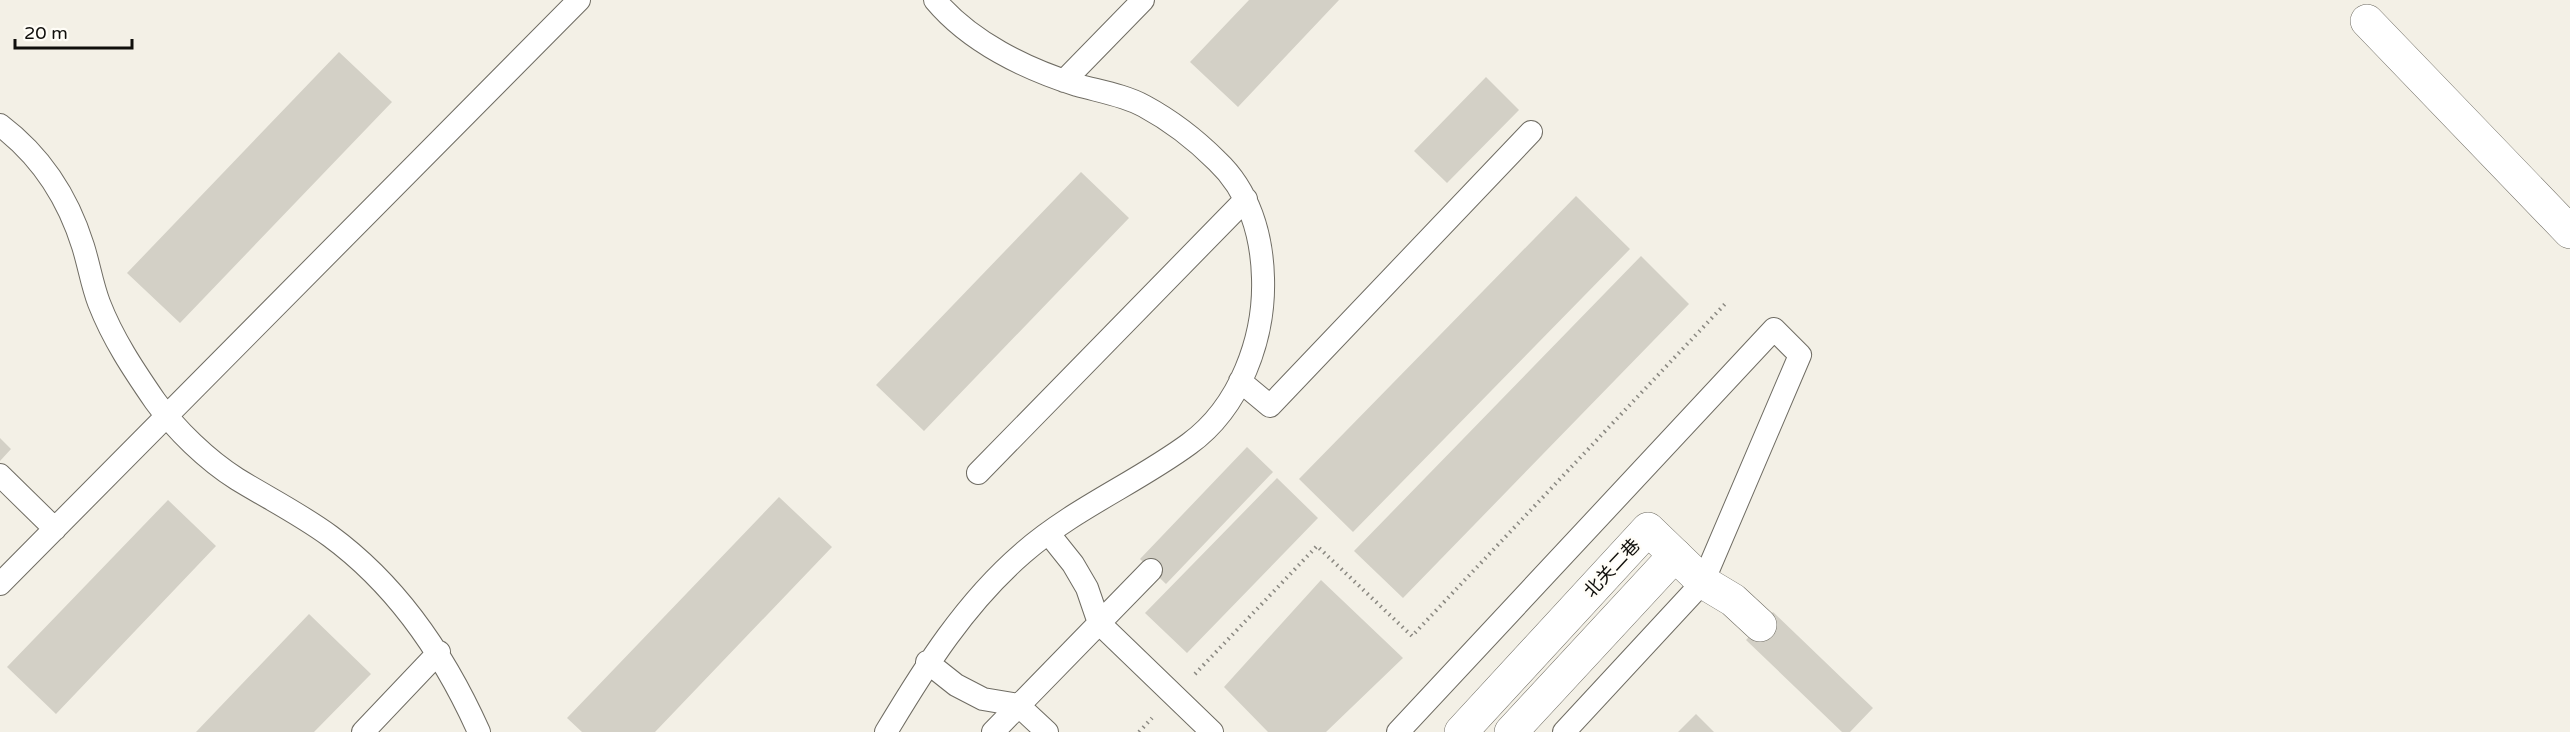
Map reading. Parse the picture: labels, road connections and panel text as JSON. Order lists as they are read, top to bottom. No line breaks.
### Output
{"streets":{"street":["北关二巷"]},"scale_bar":"20 m"}
